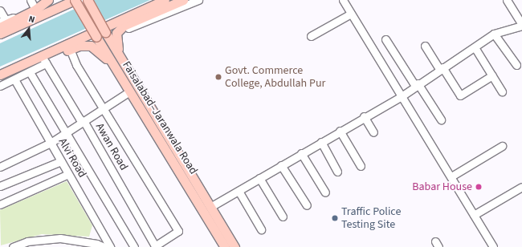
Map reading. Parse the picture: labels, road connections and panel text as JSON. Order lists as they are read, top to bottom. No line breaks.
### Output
{"streets":{"main road":["Faisalabad–Jaranwala Road"],"street":["Awan Road","Alvi Road"]},"places":["Govt. Commerce College, Abdullah Pur","Babar House","Traffic Police Testing Site"],"north":"top"}
